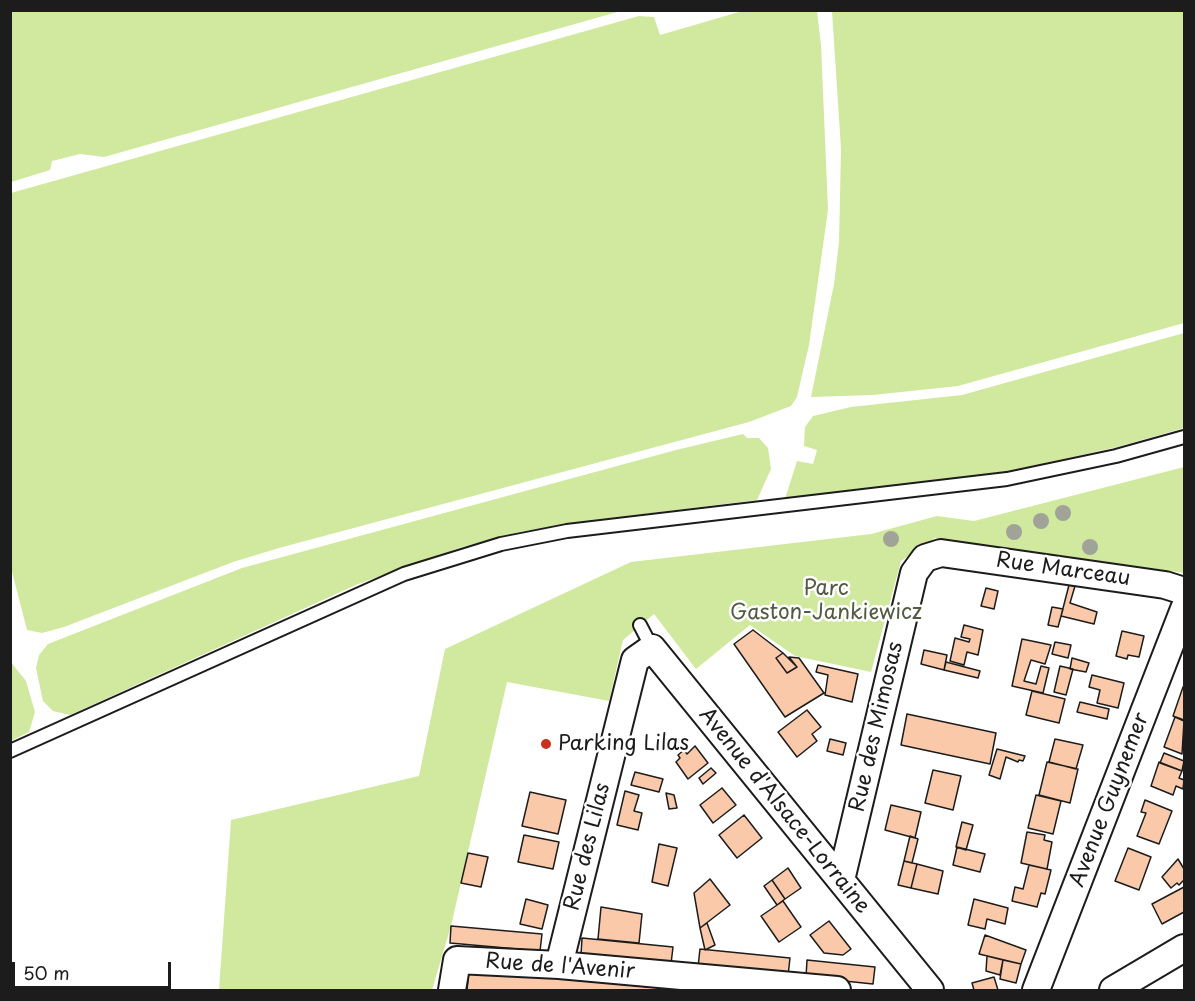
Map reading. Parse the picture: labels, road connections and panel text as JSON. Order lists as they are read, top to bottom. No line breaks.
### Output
{"streets":{"street":["Rue Marceau","Rue des Mimosas","Avenue Guynemer","Avenue d'Alsace-Lorraine","Rue des Lilas","Rue de l'Avenir"]},"crossings":[["Rue Marceau","Rue des Mimosas"],["Rue des Mimosas","Avenue d'Alsace-Lorraine"],["Avenue d'Alsace-Lorraine","Rue des Lilas"],["Rue des Lilas","Rue de l'Avenir"]],"parks":["Parc Gaston-Jankiewicz"],"places":["Parking Lilas"],"scale_bar":"50 m"}
